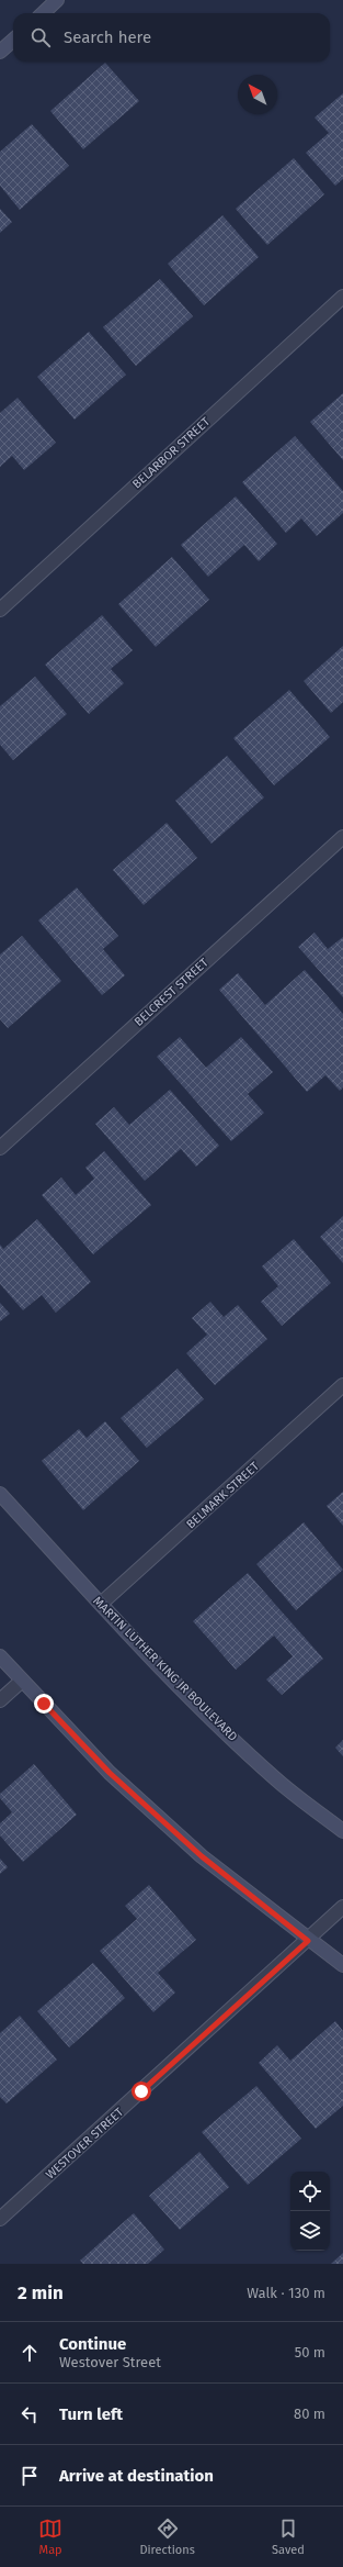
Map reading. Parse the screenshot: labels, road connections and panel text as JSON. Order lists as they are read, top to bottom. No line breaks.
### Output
{"streets":{"main road":["MARTIN LUTHER KING JR BOULEVARD"],"street":["BELARBOR STREET","BELCREST STREET","BELMARK STREET","WESTOVER STREET"]},"crossings":[["BELMARK STREET","MARTIN LUTHER KING JR BOULEVARD"]],"north":"top left","page":{"search":"Search here","heading":["2 min","Walk · 130 m"],"list":[["Continue","Westover Street","50 m"],["Turn left","80 m"],"Arrive at destination"],"nav":["Map","Directions","Saved"]}}
